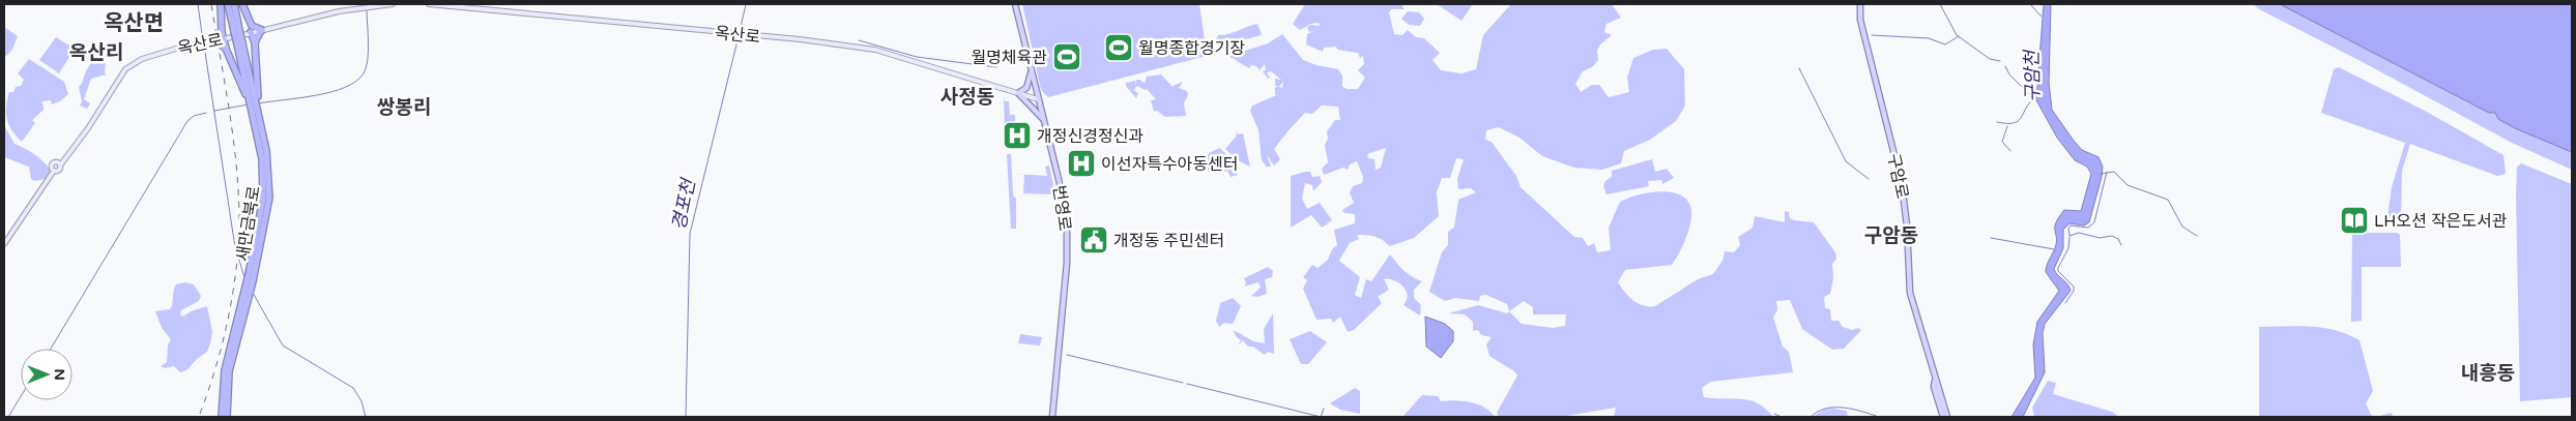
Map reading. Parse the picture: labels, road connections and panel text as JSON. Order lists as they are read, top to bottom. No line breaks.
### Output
{"streets":{"highway":["새만금북로"],"main road":["옥산로","구암로","번영로"]},"crossings":[["옥산로","번영로"]],"districts":["옥산면","옥산리","사정동","쌍봉리","구암동","내흥동"],"water":["구암천","경포천"],"places":{"sports":["월명종합경기장","월명체육관"],"hospital":["개정신경정신과","이선자특수아동센터"],"library":["LH오션 작은도서관"],"public building":["개정동 주민센터"]},"north":"right"}
